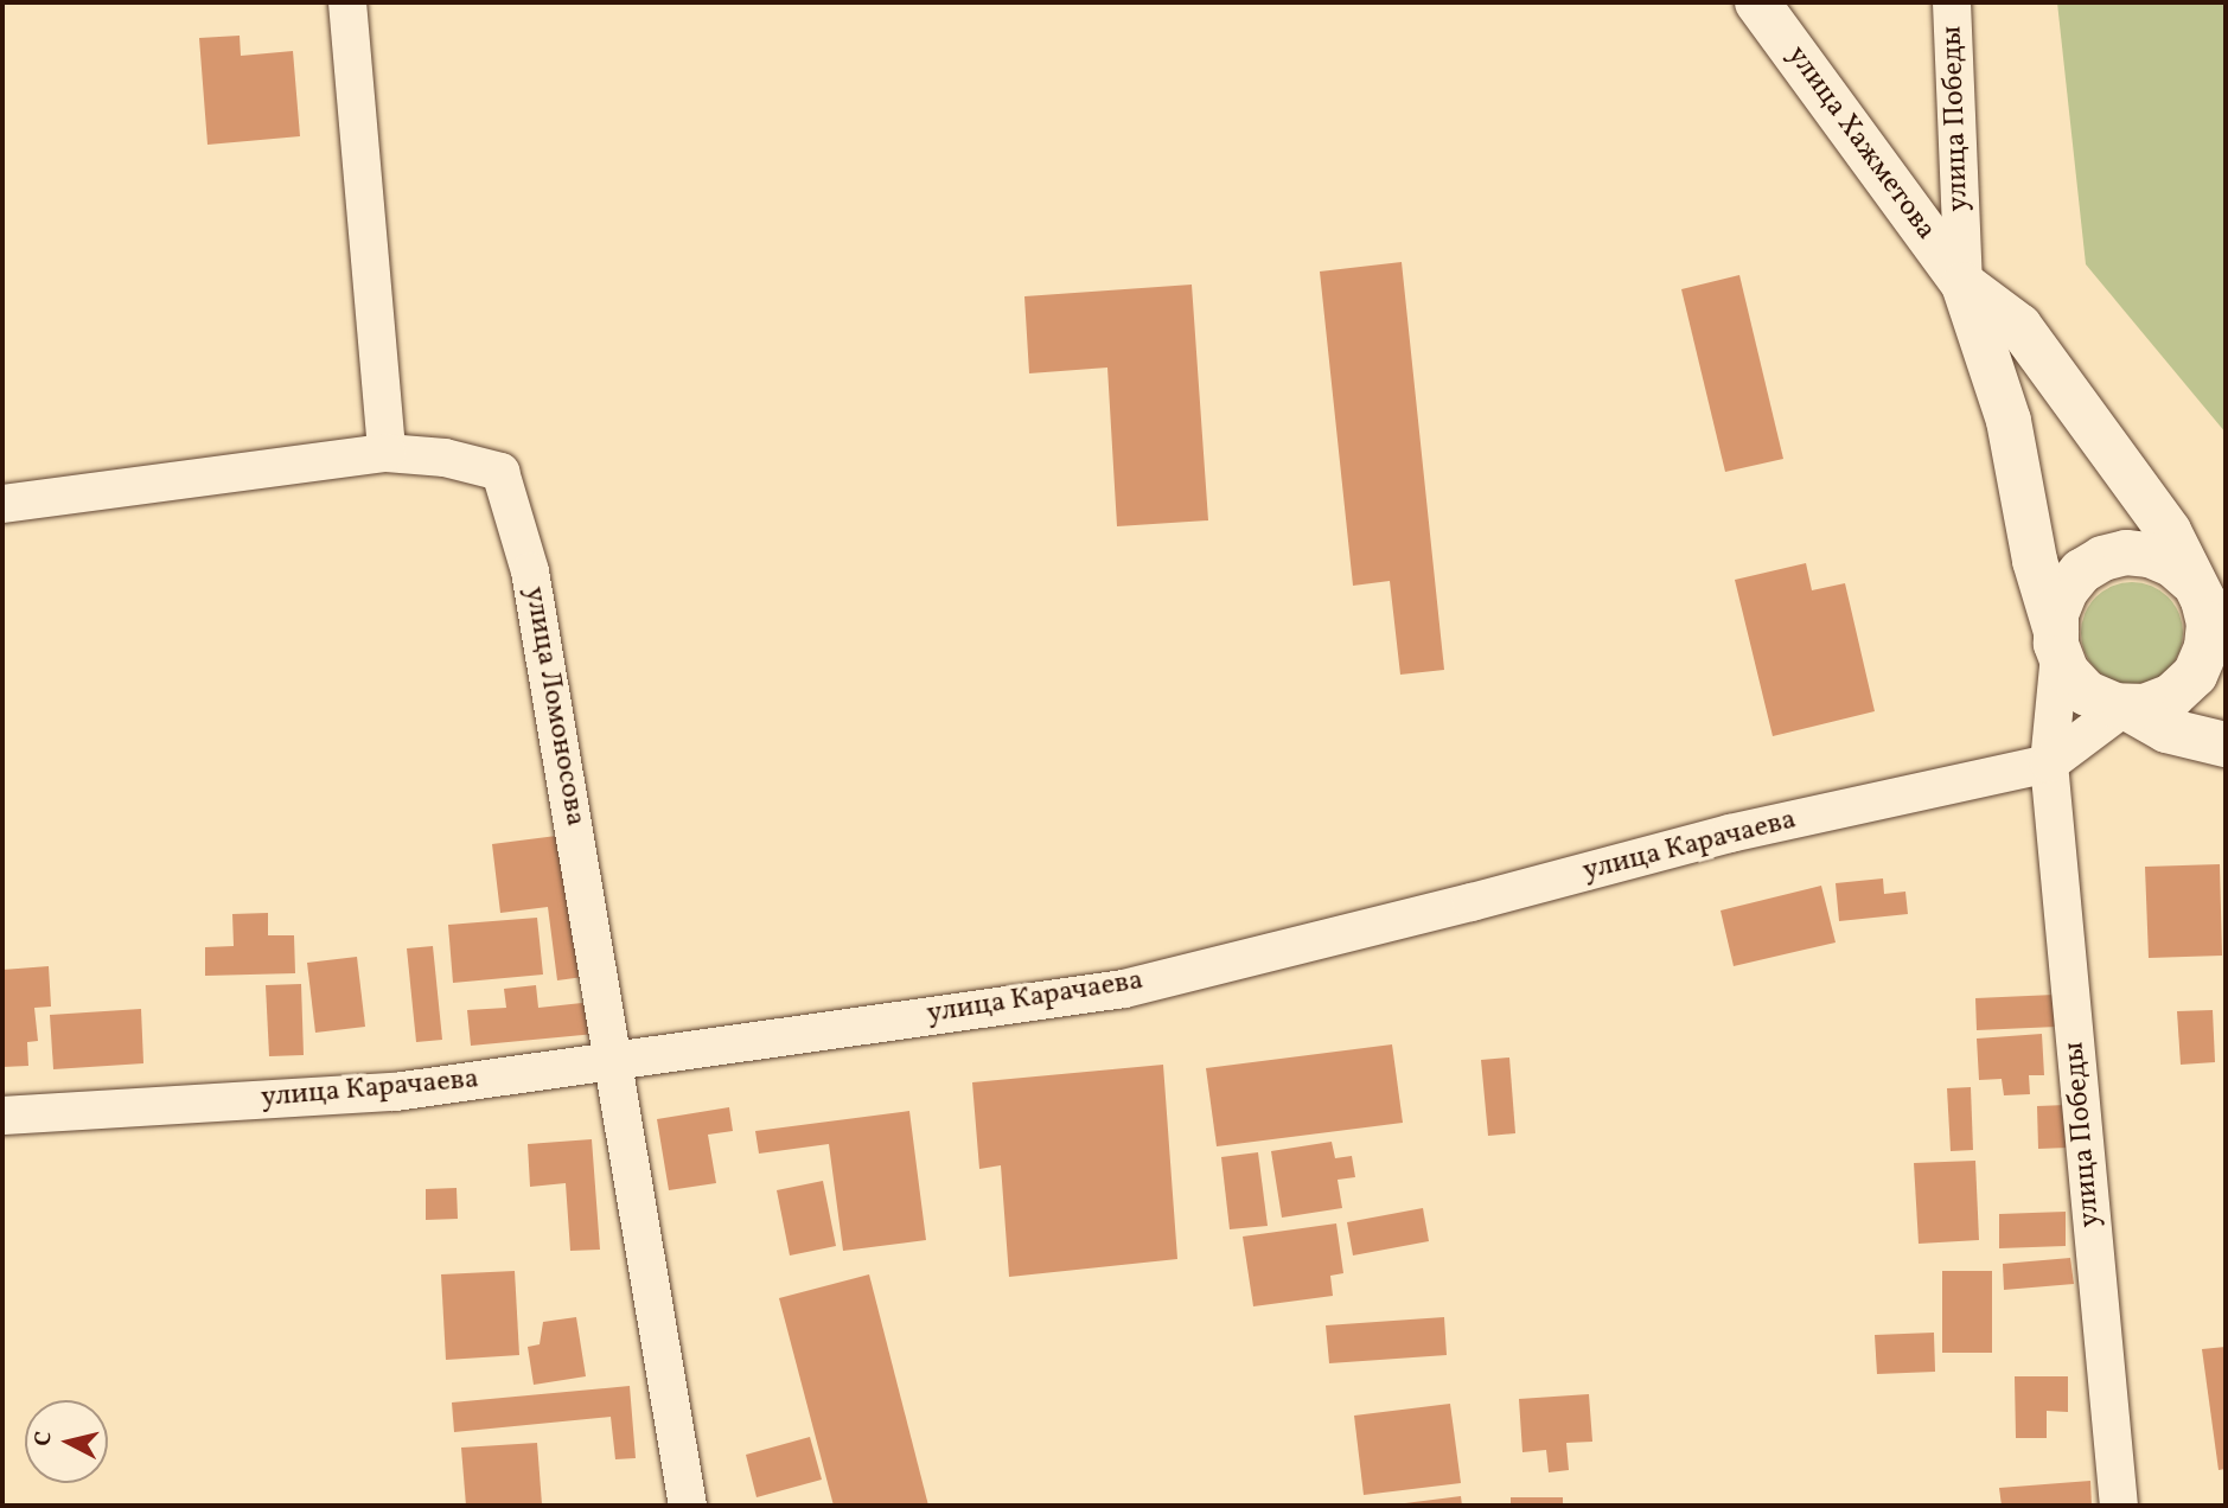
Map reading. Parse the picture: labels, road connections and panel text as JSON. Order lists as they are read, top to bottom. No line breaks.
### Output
{"streets":{"street":["улица Победы","улица Хажметова","улица Ломоносова","улица Карачаева"]},"crossings":[["улица Победы","улица Хажметова"],["улица Победы","улица Карачаева"],["улица Ломоносова","улица Карачаева"]],"north":"left"}
